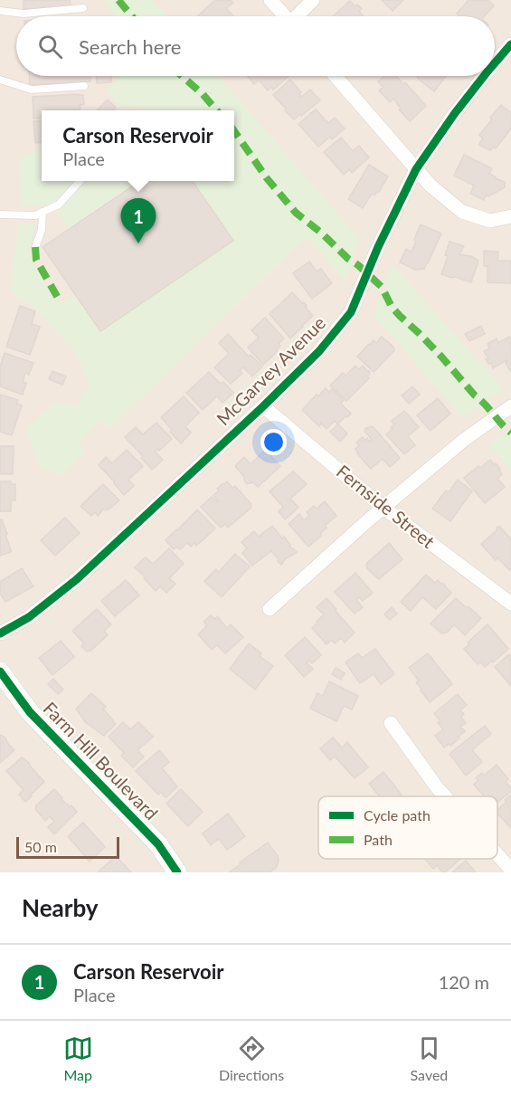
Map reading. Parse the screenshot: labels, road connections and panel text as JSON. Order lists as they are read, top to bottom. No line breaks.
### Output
{"streets":{"main road":["Farm Hill Boulevard"],"street":["McGarvey Avenue","Fernside Street"]},"crossings":[["McGarvey Avenue","Fernside Street"]],"legend":["Cycle path","Path"],"scale_bar":"50 m","page":{"search":"Search here","popup":["Carson Reservoir","Place"],"pins":"1","scale":"50 m","heading":"Nearby","list":[{"mark":"1","name":"Carson Reservoir","note":"Place","value":"120 m"}],"nav":["Map","Directions","Saved"]}}
